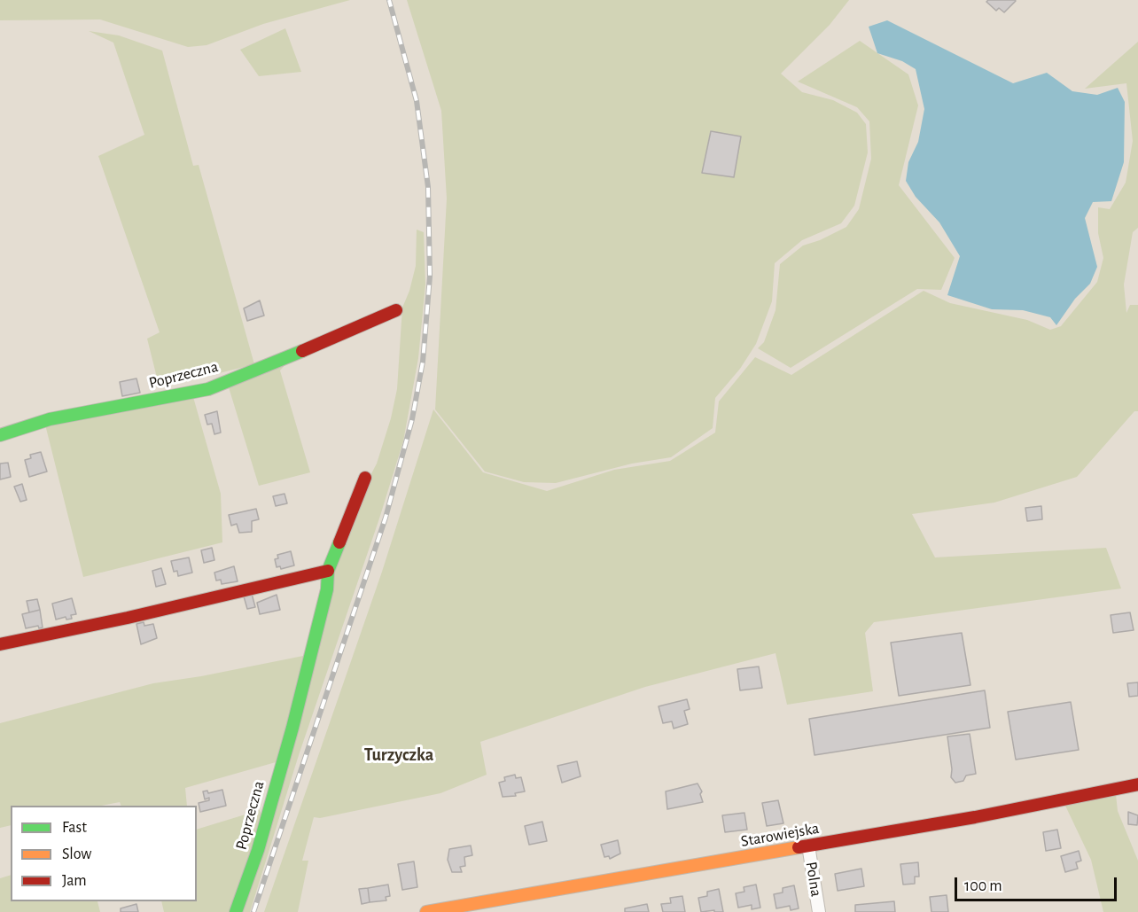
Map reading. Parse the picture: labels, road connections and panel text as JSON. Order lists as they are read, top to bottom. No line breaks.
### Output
{"streets":{"street":["Poprzeczna","Starowiejska","Polna"]},"crossings":[["Starowiejska","Polna"]],"districts":["Turzyczka"],"legend":["Fast","Slow","Jam"],"scale_bar":"100 m"}
